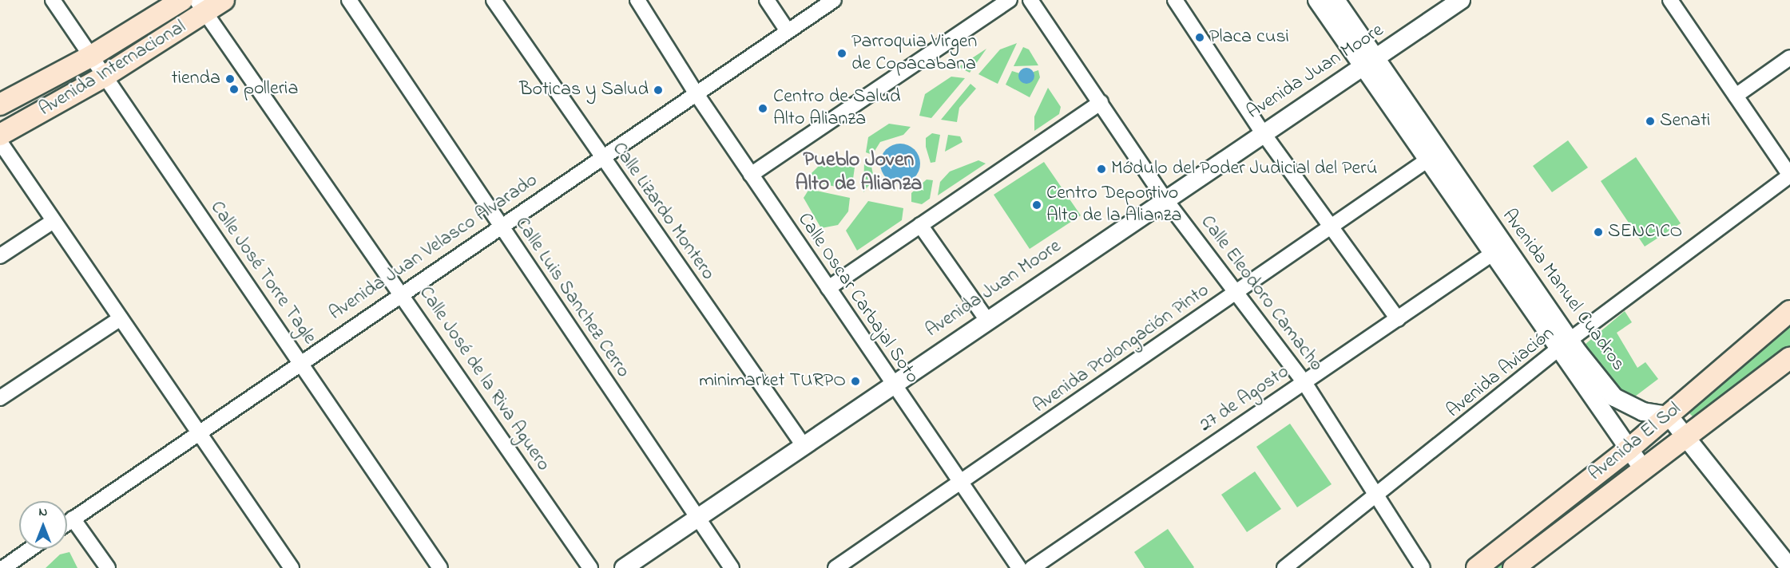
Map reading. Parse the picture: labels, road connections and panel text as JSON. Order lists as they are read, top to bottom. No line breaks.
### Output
{"streets":{"main road":["Avenida Internacional","Avenida El Sol"],"street":["Avenida Juan Moore","Calle Lizardo Montero","Avenida Juan Velasco Alvarado","Calle José Torre Tagle","Avenida Manuel Cuadros","Calle Eleodoro Camacho","Calle Luis Sanchez Cerro","Calle Oscar Carbajal Soto","Avenida Prolongación Pinto","Avenida Aviación","Calle José de la Riva Aguero","27 de Agosto"]},"crossings":[["Avenida Internacional","Calle José Torre Tagle"],["Avenida Internacional","Calle José de la Riva Aguero"],["Avenida Juan Moore","Calle Lizardo Montero"],["Avenida Juan Moore","Avenida Manuel Cuadros"],["Avenida Juan Moore","Calle Eleodoro Camacho"],["Avenida Juan Moore","Calle Luis Sanchez Cerro"],["Avenida Juan Moore","Calle Oscar Carbajal Soto"],["Calle Lizardo Montero","Avenida Juan Velasco Alvarado"],["Avenida Juan Velasco Alvarado","Calle José Torre Tagle"],["Avenida Juan Velasco Alvarado","Calle Luis Sanchez Cerro"],["Avenida Juan Velasco Alvarado","Calle Oscar Carbajal Soto"],["Avenida Juan Velasco Alvarado","Calle José de la Riva Aguero"],["Avenida Manuel Cuadros","Avenida Prolongación Pinto"],["Avenida Manuel Cuadros","Avenida Aviación"],["Avenida Manuel Cuadros","27 de Agosto"],["Avenida Manuel Cuadros","Avenida El Sol"],["Calle Eleodoro Camacho","Avenida Prolongación Pinto"],["Calle Eleodoro Camacho","Avenida Aviación"],["Calle Eleodoro Camacho","27 de Agosto"],["Calle Oscar Carbajal Soto","Avenida Prolongación Pinto"]],"districts":["Pueblo Joven Alto de Alianza"],"places":["Placa cusi","Parroquia Virgen de Copacabana","tienda","polleria","Boticas y Salud","Centro de Salud Alto Alianza","Senati","Módulo del Poder Judicial del Perú","Centro Deportivo Alto de la Alianza","SENCICO","minimarket TURPO"],"north":"top"}
